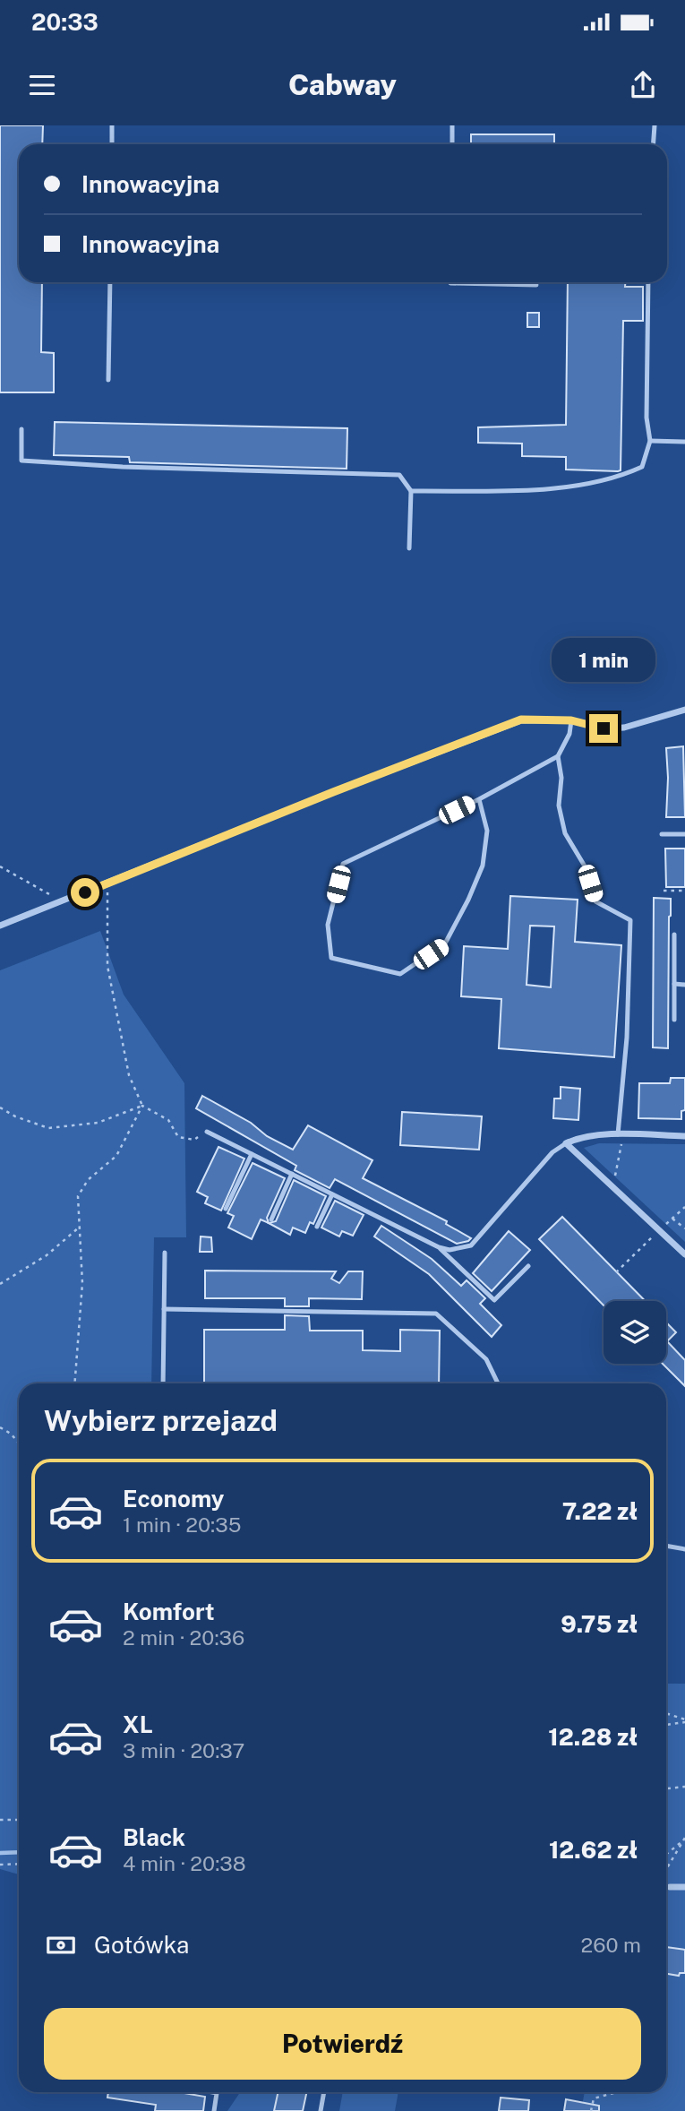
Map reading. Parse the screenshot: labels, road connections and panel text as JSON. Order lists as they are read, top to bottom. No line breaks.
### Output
{"page":{"status":"20:33","header":"Cabway","banner":["Innowacyjna","Innowacyjna"],"bubble":"1 min","heading":"Wybierz przejazd","list":[{"name":"Economy","note":"1 min · 20:35","value":"7.22 zł"},{"name":"Komfort","note":"2 min · 20:36","value":"9.75 zł"},{"name":"XL","note":"3 min · 20:37","value":"12.28 zł"},{"name":"Black","note":"4 min · 20:38","value":"12.62 zł"}],"pay":["Gotówka","260 m"],"buttons":"Potwierdź"}}
